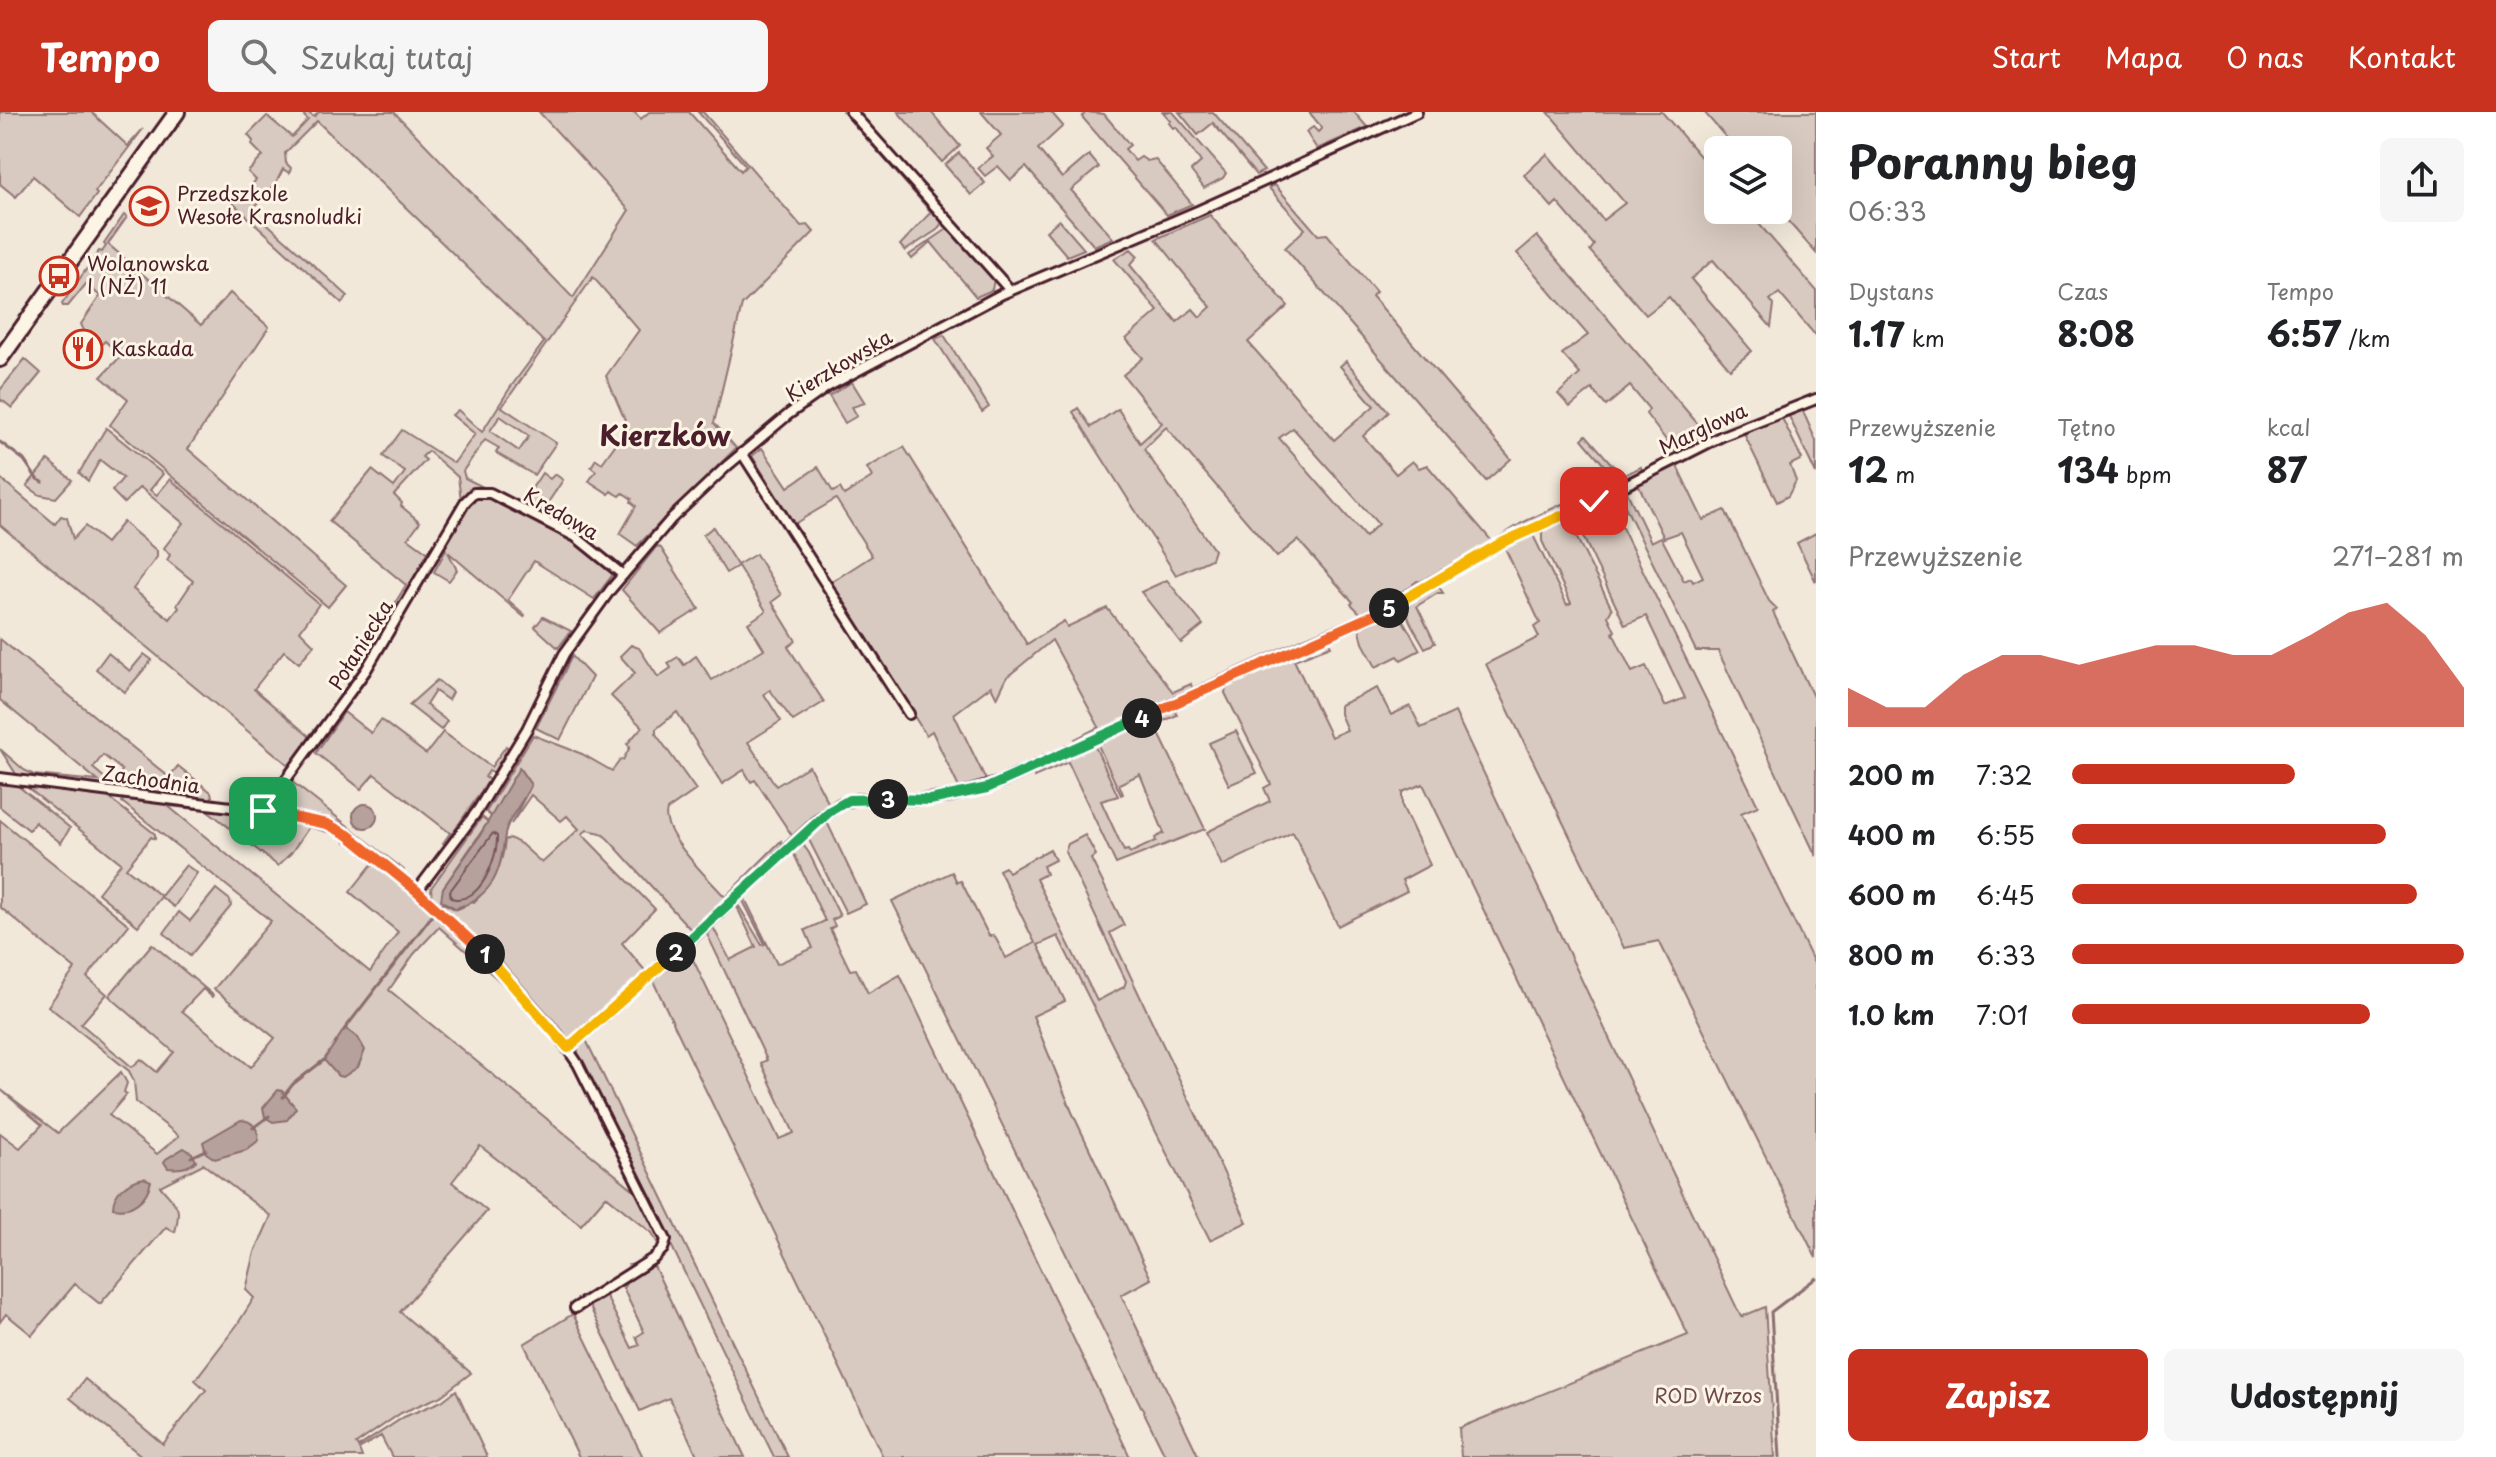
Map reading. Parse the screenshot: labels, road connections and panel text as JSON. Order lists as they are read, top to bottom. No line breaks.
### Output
{"streets":{"street":["Kierzkowska","Marglowa","Kredowa","Połaniecka","Zachodnia"]},"crossings":[["Kierzkowska","Kredowa"],["Kierzkowska","Zachodnia"],["Marglowa","Zachodnia"],["Kredowa","Połaniecka"],["Połaniecka","Zachodnia"]],"districts":["Kierzków"],"parks":["ROD Wrzos"],"places":{"school or university":["Przedszkole Wesołe Krasnoludki"],"bus stop":["Wolanowska I (NŻ) 11"],"restaurant":["Kaskada"]},"page":{"header":"Tempo","search":"Szukaj tutaj","nav":["Start","Mapa","O nas","Kontakt"],"heading":["Poranny bieg","06:33"],"stats":[["Dystans","1.17 km"],["Czas","8:08"],["Tempo","6:57 /km"],["Przewyższenie","12 m"],["Tętno","134 bpm"],["kcal","87"]],"chart":["Przewyższenie","271–281 m"],"pins":["5","4","3","2","1"],"list":[{"name":"200 m","note":"7:32"},{"name":"400 m","note":"6:55"},{"name":"600 m","note":"6:45"},{"name":"800 m","note":"6:33"},{"name":"1.0 km","note":"7:01"}],"buttons":["Zapisz","Udostępnij"]}}
